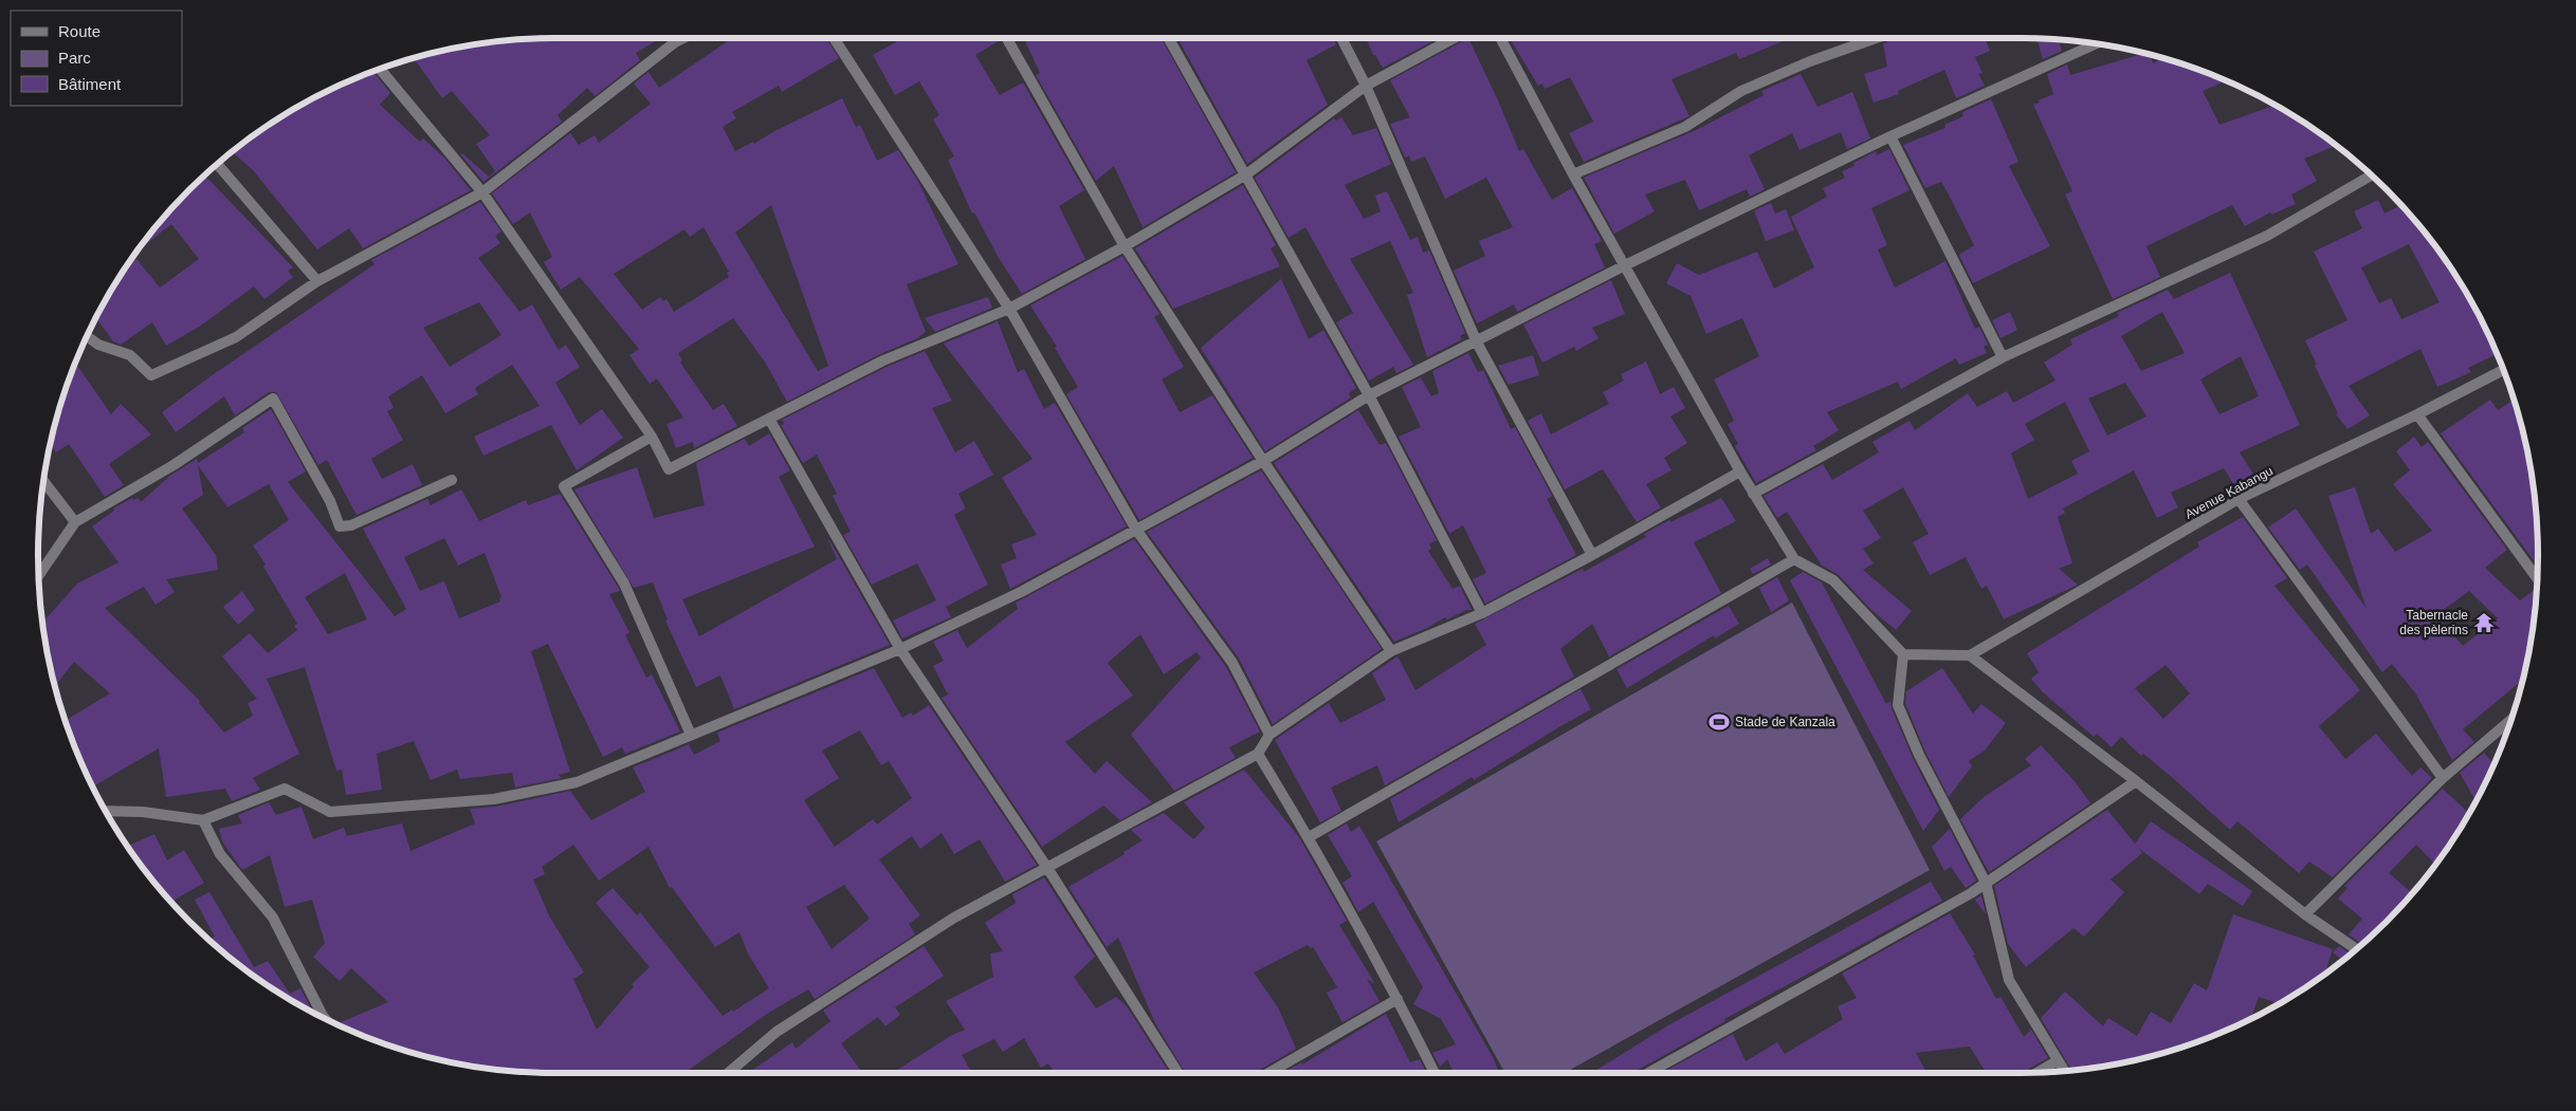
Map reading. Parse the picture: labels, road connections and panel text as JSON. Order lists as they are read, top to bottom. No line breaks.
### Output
{"streets":{"street":["Avenue Kabangu"]},"places":{"temple":["Tabernacle des pèlerins"],"sports":["Stade de Kanzala"]},"legend":["Route","Parc","Bâtiment"]}
